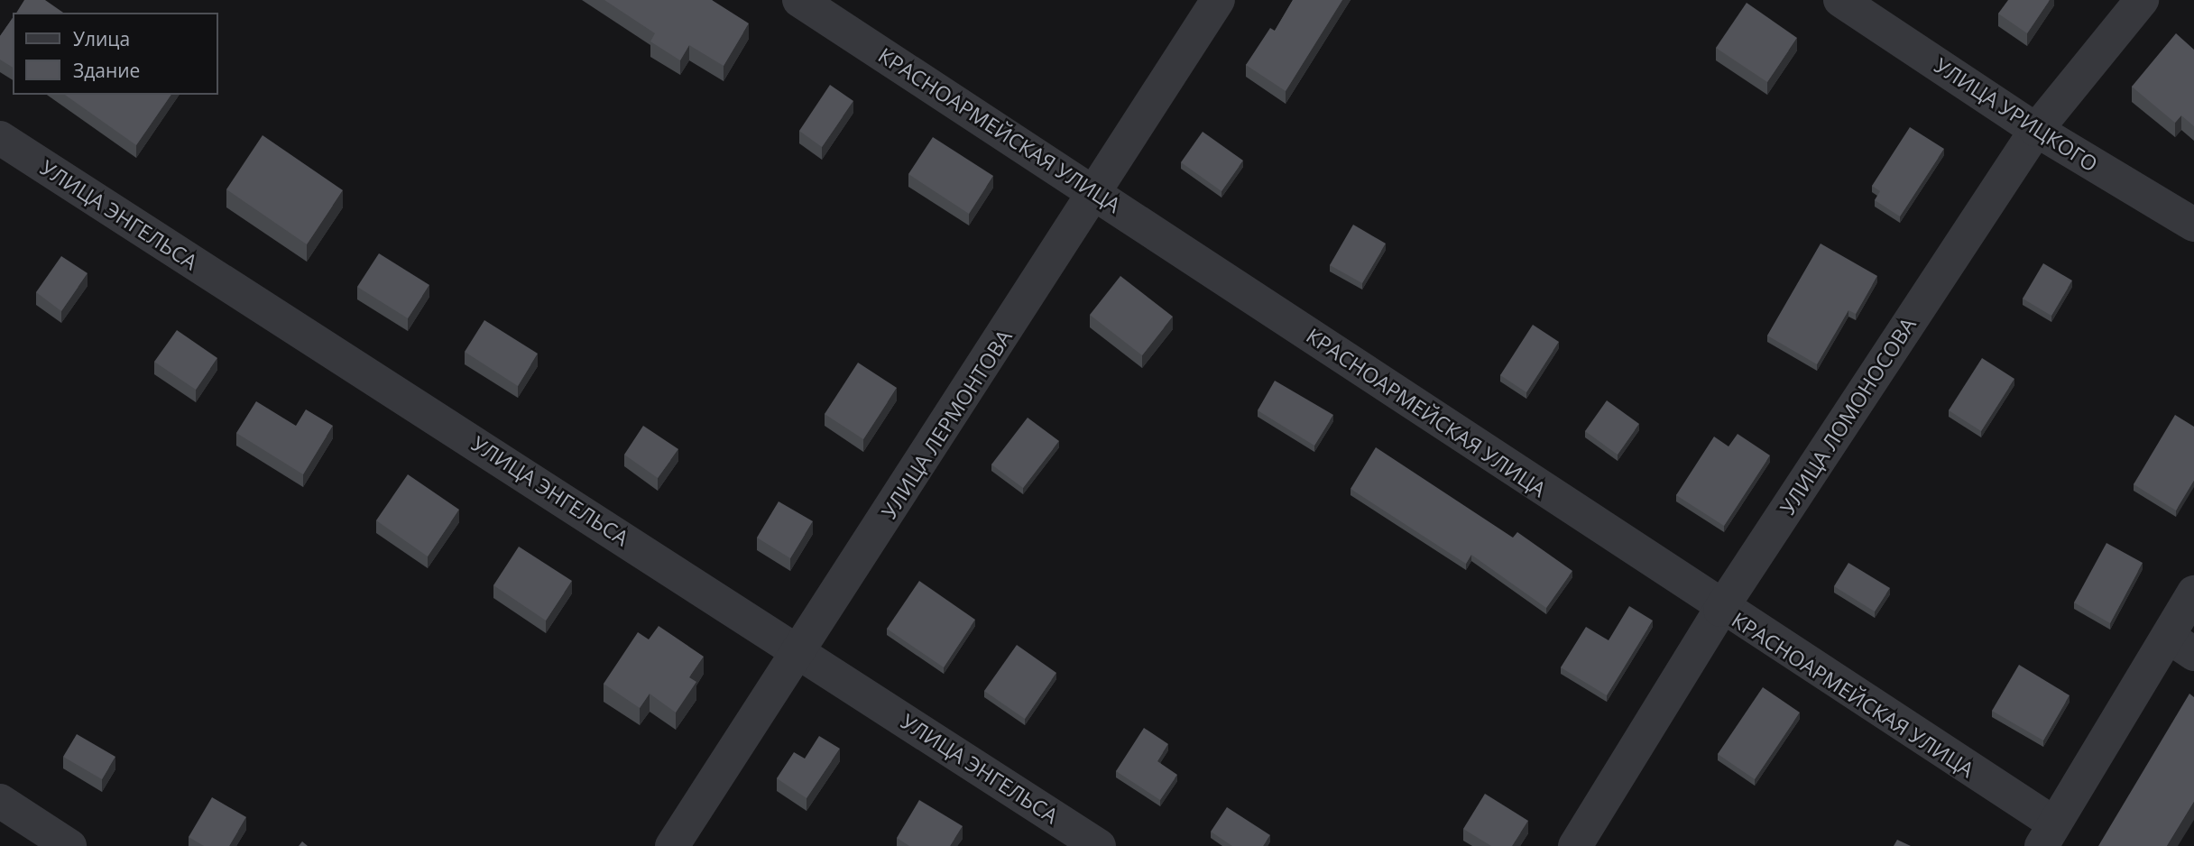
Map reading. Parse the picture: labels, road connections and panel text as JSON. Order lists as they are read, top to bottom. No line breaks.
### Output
{"streets":{"street":["УЛИЦА УРИЦКОГО","КРАСНОАРМЕЙСКАЯ УЛИЦА","УЛИЦА ЭНГЕЛЬСА","УЛИЦА ЛОМОНОСОВА","УЛИЦА ЛЕРМОНТОВА"]},"crossings":[["УЛИЦА УРИЦКОГО","УЛИЦА ЛОМОНОСОВА"],["КРАСНОАРМЕЙСКАЯ УЛИЦА","УЛИЦА ЛОМОНОСОВА"],["КРАСНОАРМЕЙСКАЯ УЛИЦА","УЛИЦА ЛЕРМОНТОВА"],["УЛИЦА ЭНГЕЛЬСА","УЛИЦА ЛЕРМОНТОВА"]],"legend":["Улица","Здание"]}
